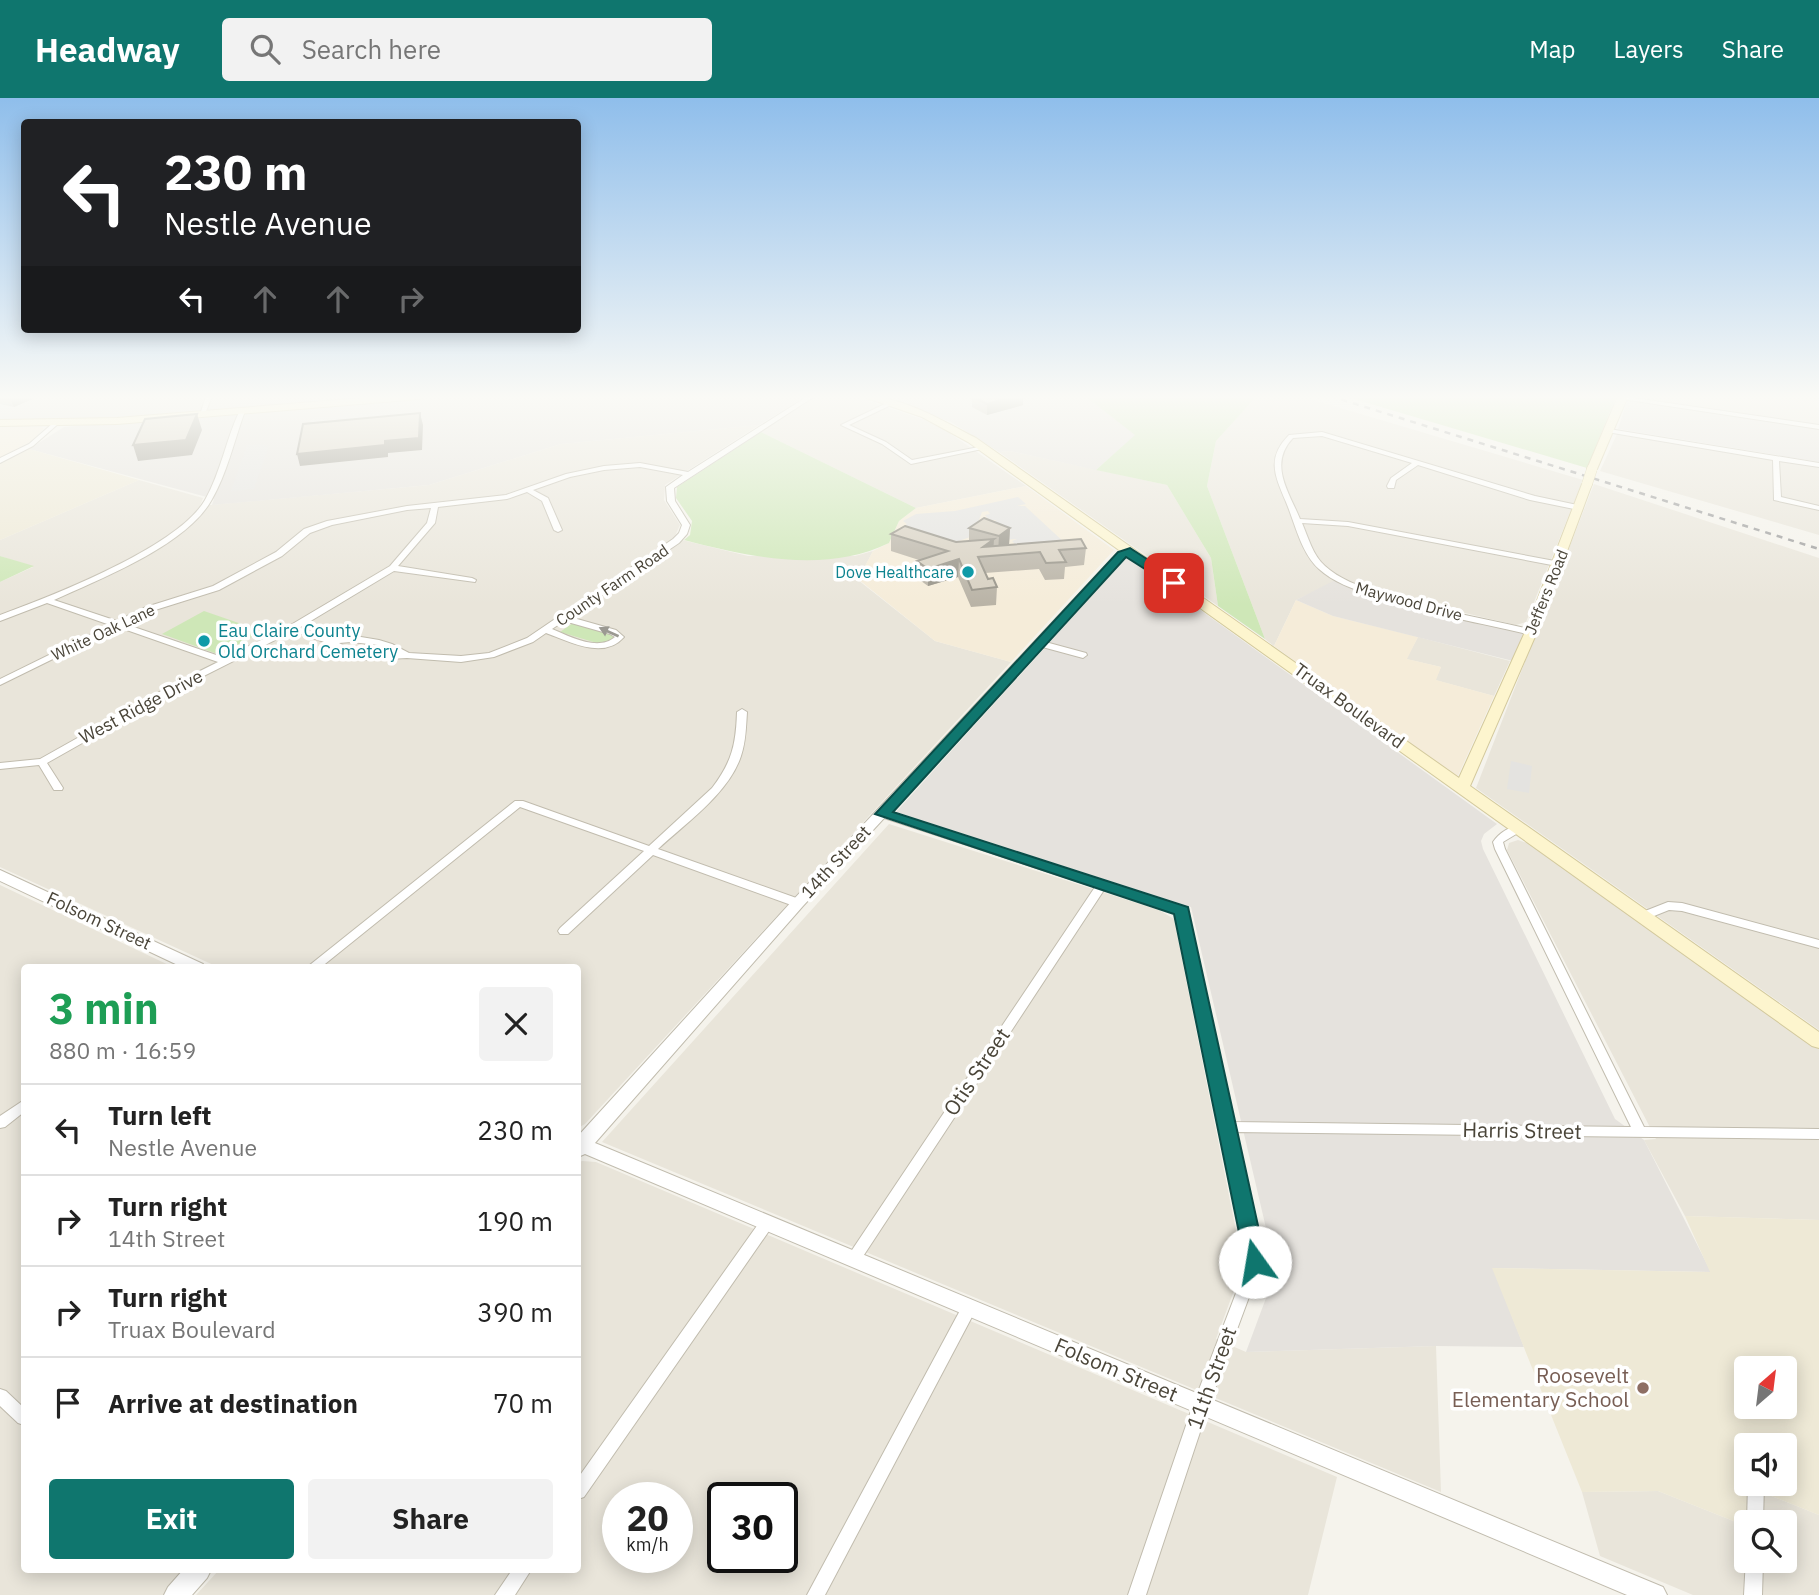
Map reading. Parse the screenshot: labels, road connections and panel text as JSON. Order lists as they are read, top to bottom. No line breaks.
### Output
{"streets":{"main road":["Jeffers Road","Truax Boulevard"],"street":["County Farm Road","Maywood Drive","White Oak Lane","West Ridge Drive","14th Street","Folsom Street","Otis Street","Harris Street","11th Street"]},"crossings":[["County Farm Road","White Oak Lane"],["County Farm Road","West Ridge Drive"],["Jeffers Road","Maywood Drive"],["Jeffers Road","Truax Boulevard"],["White Oak Lane","West Ridge Drive"],["Truax Boulevard","14th Street"],["Folsom Street","Otis Street"],["Folsom Street","11th Street"],["Otis Street","11th Street"],["Harris Street","11th Street"]],"places":["Dove Healthcare","Eau Claire County Old Orchard Cemetery","Roosevelt Elementary School"],"north":"top right","page":{"header":"Headway","search":"Search here","nav":["Map","Layers","Share"],"turn":["230 m","Nestle Avenue"],"heading":["3 min","880 m · 16:59"],"list":[{"name":"Turn left","note":"Nestle Avenue","value":"230 m"},{"name":"Turn right","note":"14th Street","value":"190 m"},{"name":"Turn right","note":"Truax Boulevard","value":"390 m"},{"name":"Arrive at destination","value":"70 m"}],"buttons":["Exit","Share"],"speed":"20 km/h","limit":"30"}}
